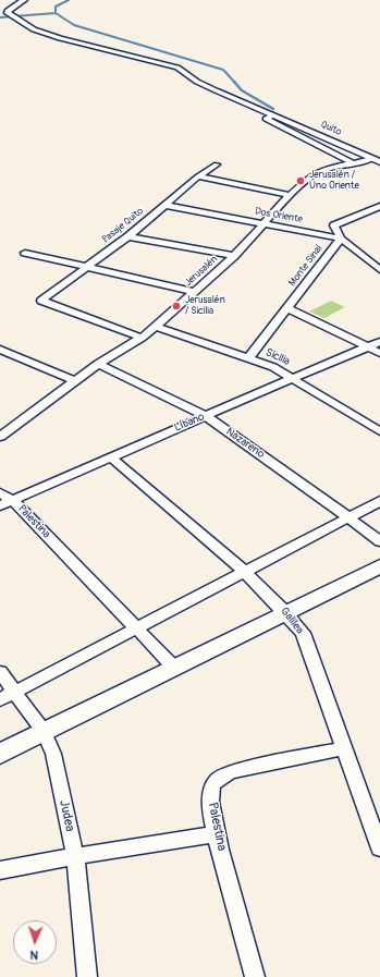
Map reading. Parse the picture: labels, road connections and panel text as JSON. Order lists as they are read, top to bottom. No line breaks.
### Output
{"streets":{"street":["Quito","Dos Oriente","Pasaje Quito","Monte Sinaí","Jerusalén","Sicilia","Líbano","Nazareno","Palestina","Galilea","Judea"]},"crossings":[["Quito","Jerusalén"],["Dos Oriente","Pasaje Quito"],["Dos Oriente","Monte Sinaí"],["Dos Oriente","Jerusalén"],["Pasaje Quito","Jerusalén"],["Monte Sinaí","Sicilia"],["Jerusalén","Sicilia"],["Jerusalén","Nazareno"],["Sicilia","Líbano"],["Líbano","Nazareno"],["Líbano","Palestina"],["Líbano","Galilea"],["Palestina","Galilea"]],"places":["Jerusalén / Uno Oriente","Jerusalén / Sicilia"],"north":"bottom"}
